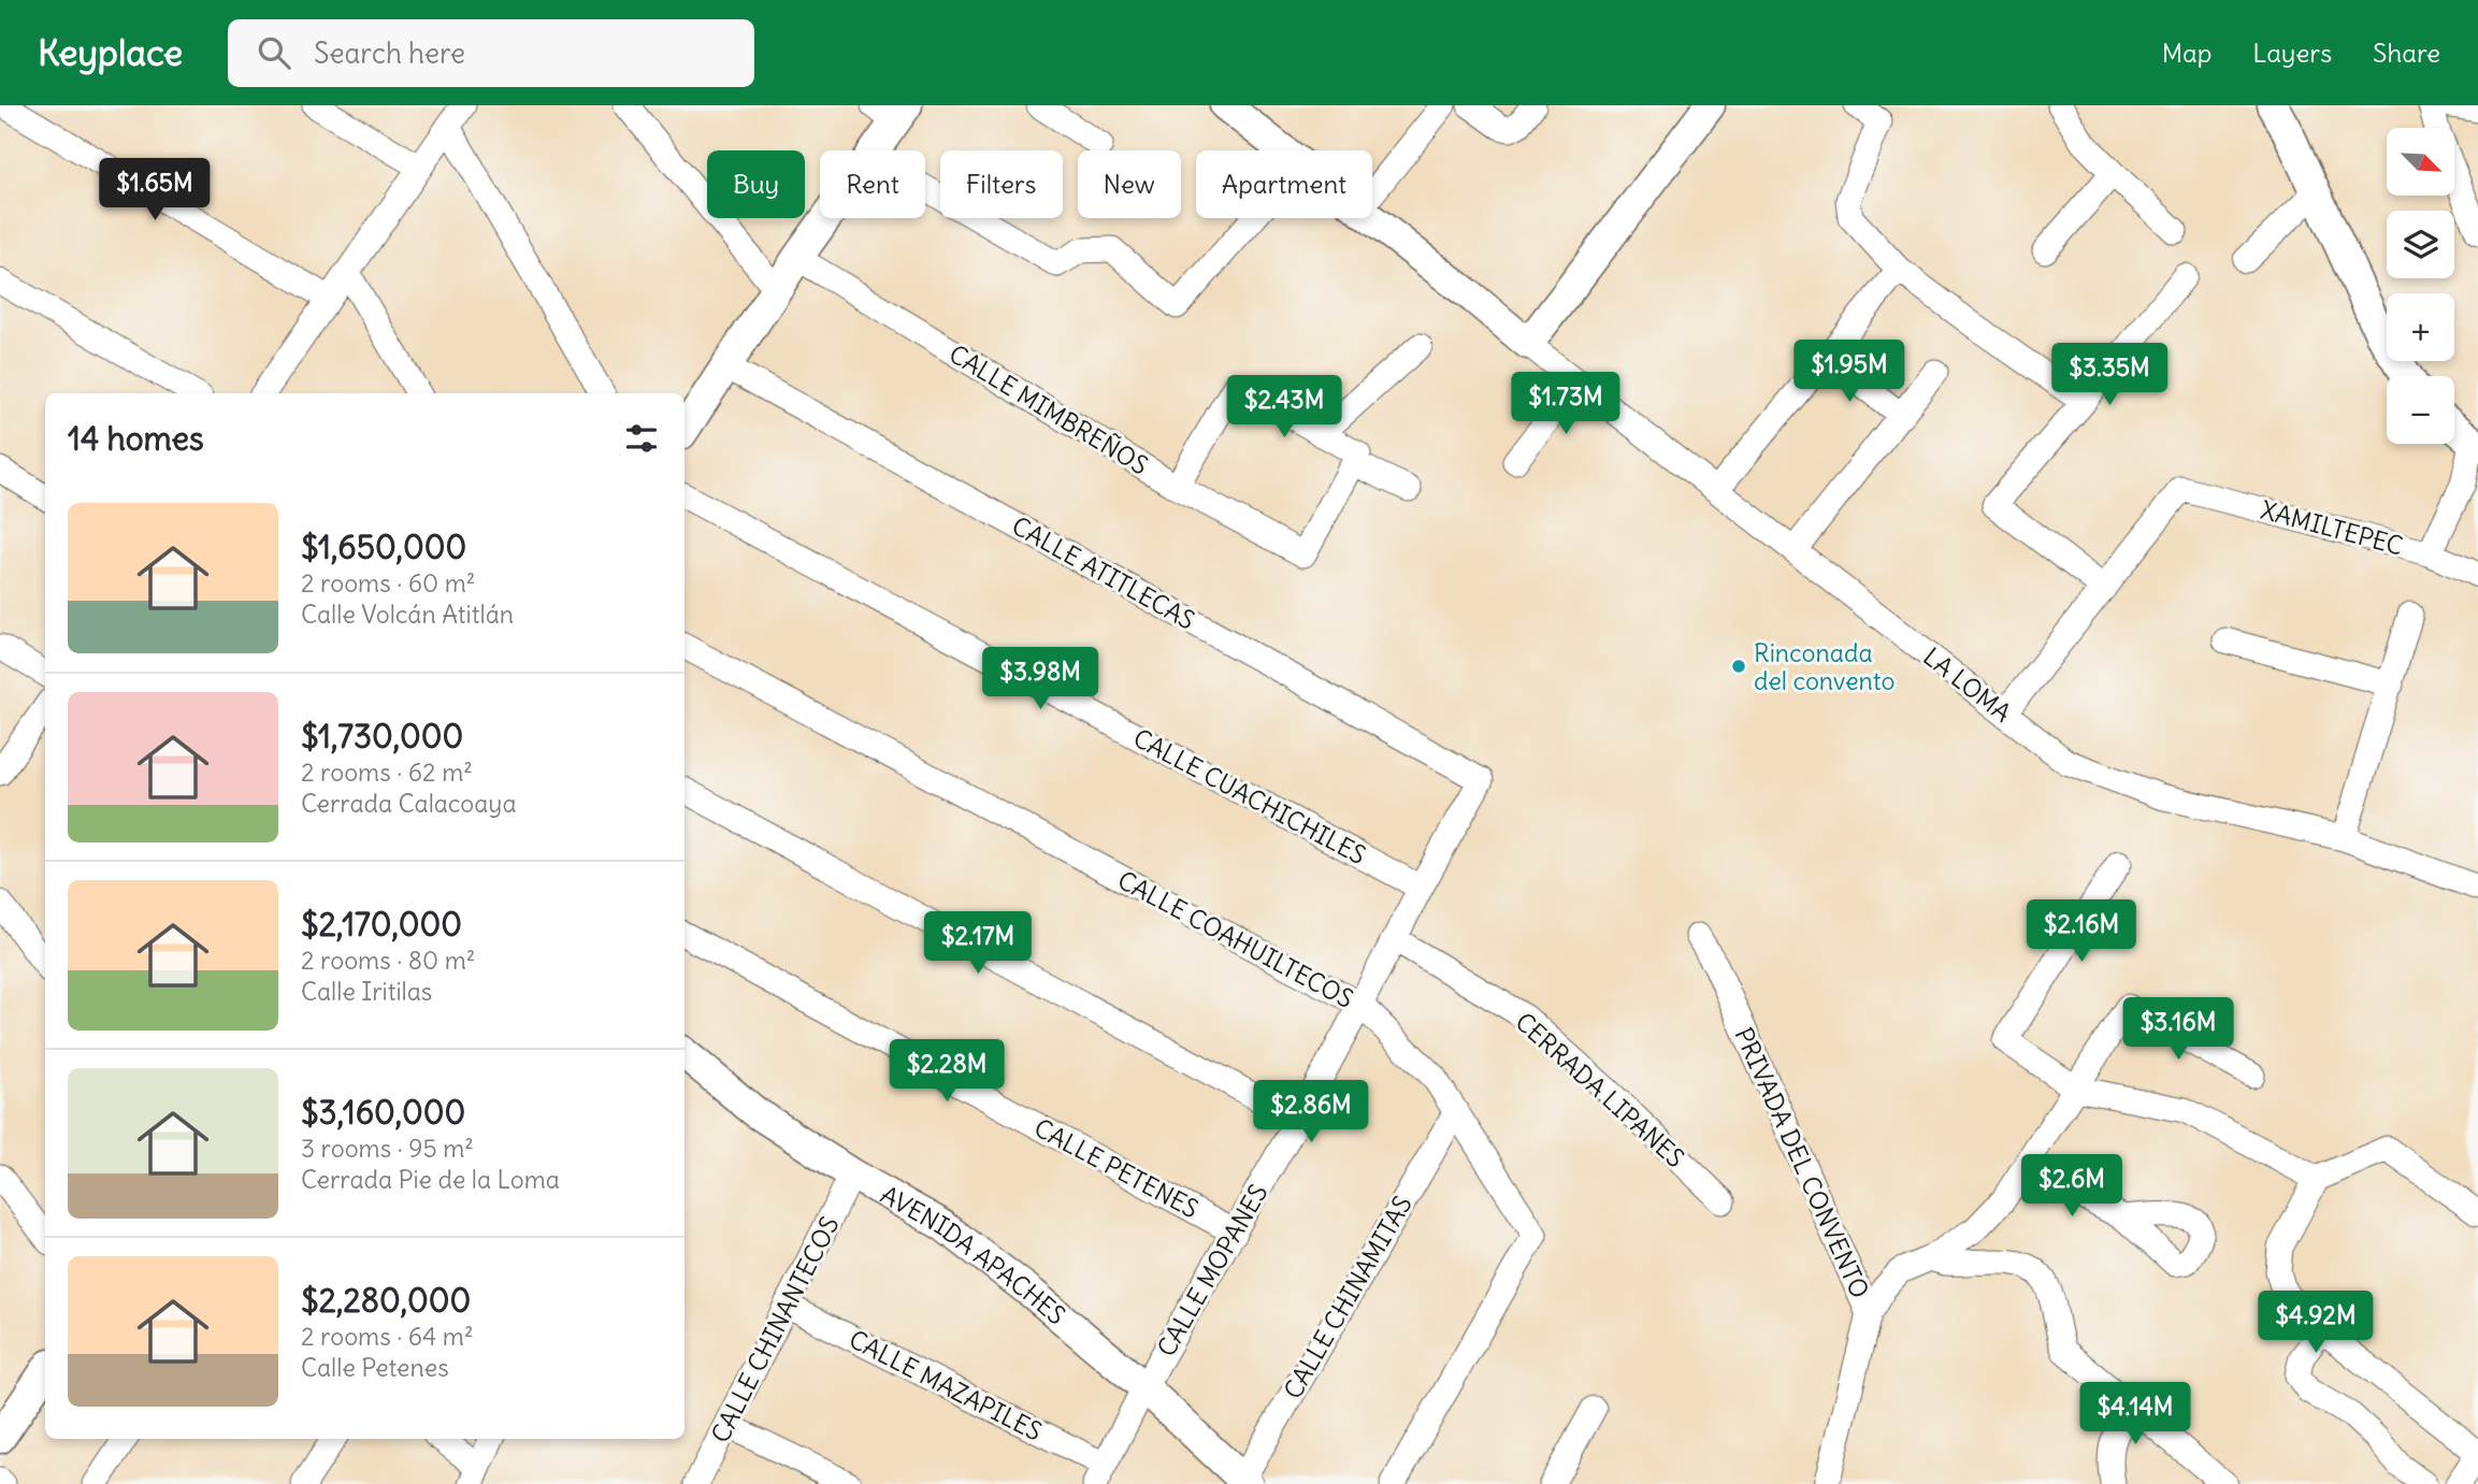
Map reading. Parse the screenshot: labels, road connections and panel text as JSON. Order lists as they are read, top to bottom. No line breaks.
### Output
{"streets":{"street":["CALLE MIMBREÑOS","XAMILTEPEC","CALLE ATITLECAS","LA LOMA","CALLE CUACHICHILES","CALLE COAHUILTECOS","CERRADA LIPANES","PRIVADA DEL CONVENTO","CALLE PETENES","AVENIDA APACHES","CALLE MOPANES","CALLE CHINAMITAS","CALLE CHINANTECOS","CALLE MAZAPILES"]},"crossings":[["CALLE ATITLECAS","CALLE MOPANES"],["CALLE CUACHICHILES","CALLE MOPANES"],["CALLE COAHUILTECOS","CALLE MOPANES"],["CALLE COAHUILTECOS","CALLE CHINAMITAS"],["CERRADA LIPANES","CALLE MOPANES"],["CALLE PETENES","CALLE MOPANES"],["AVENIDA APACHES","CALLE MOPANES"],["AVENIDA APACHES","CALLE CHINAMITAS"],["AVENIDA APACHES","CALLE CHINANTECOS"],["CALLE MOPANES","CALLE MAZAPILES"],["CALLE CHINANTECOS","CALLE MAZAPILES"]],"places":["Rinconada del convento"],"north":"bottom right","page":{"header":"Keyplace","search":"Search here","nav":["Map","Layers","Share"],"map_buttons":["+","−"],"chip":["Buy","Rent","Filters","New","Apartment"],"price":["$1.65M","$1.95M","$3.35M","$1.73M","$2.43M","$3.98M","$2.16M","$2.17M","$3.16M","$2.28M","$2.86M","$2.6M","$4.92M","$4.14M"],"heading":"14 homes","list":[{"name":"$1,650,000","note":"2 rooms · 60 m² · Calle Volcán Atitlán"},{"name":"$1,730,000","note":"2 rooms · 62 m² · Cerrada Calacoaya"},{"name":"$2,170,000","note":"2 rooms · 80 m² · Calle Iritilas"},{"name":"$3,160,000","note":"3 rooms · 95 m² · Cerrada Pie de la Loma"},{"name":"$2,280,000","note":"2 rooms · 64 m² · Calle Petenes"}]}}
